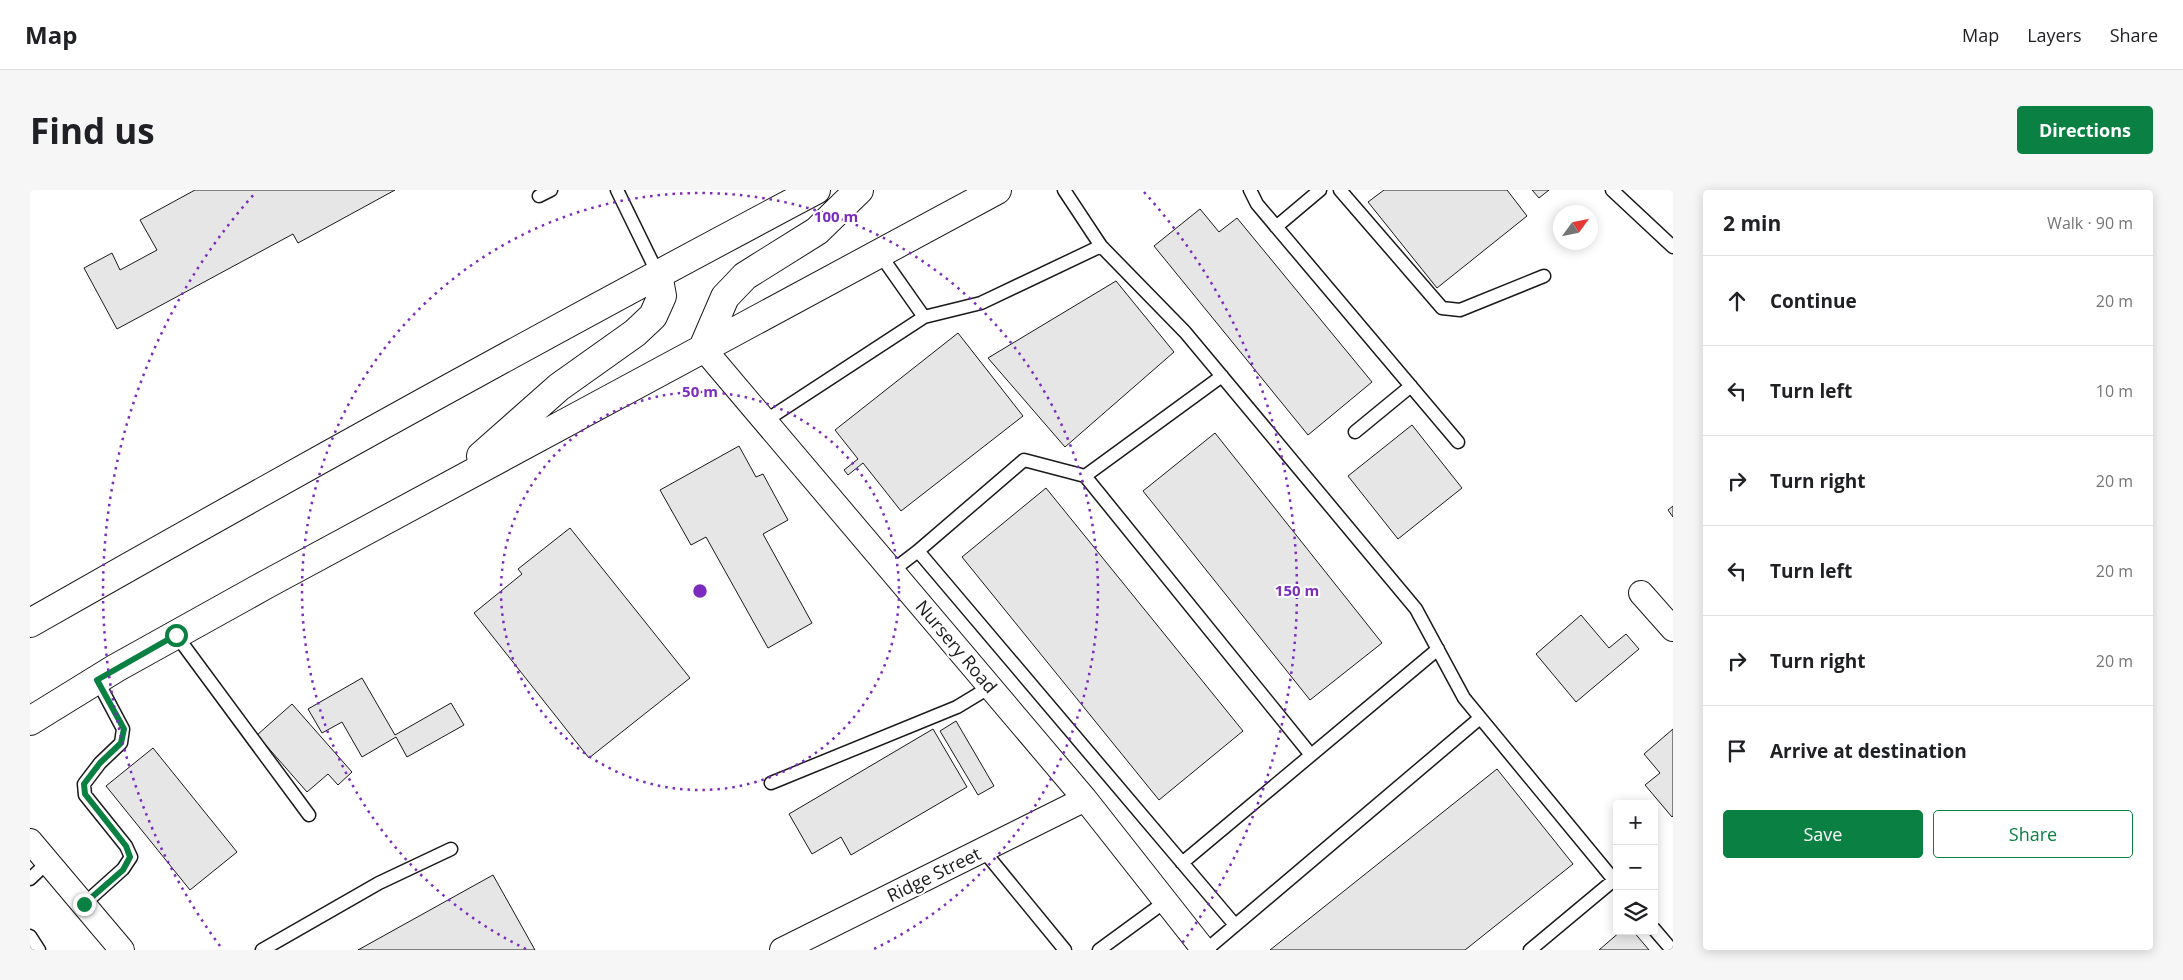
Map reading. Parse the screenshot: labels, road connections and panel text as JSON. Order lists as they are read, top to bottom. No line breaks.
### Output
{"streets":{"street":["Nursery Road","Ridge Street"]},"crossings":[["Nursery Road","Ridge Street"]],"north":"top right","page":{"header":"Map","nav":["Map","Layers","Share"],"buttons":["Directions",["Save","Share"]],"title":"Find us","heading":["2 min","Walk · 90 m"],"list":[["Continue","20 m"],["Turn left","10 m"],["Turn right","20 m"],["Turn left","20 m"],["Turn right","20 m"],"Arrive at destination"],"map_buttons":["+","−"]},"rings":["100 m","50 m","150 m"]}
